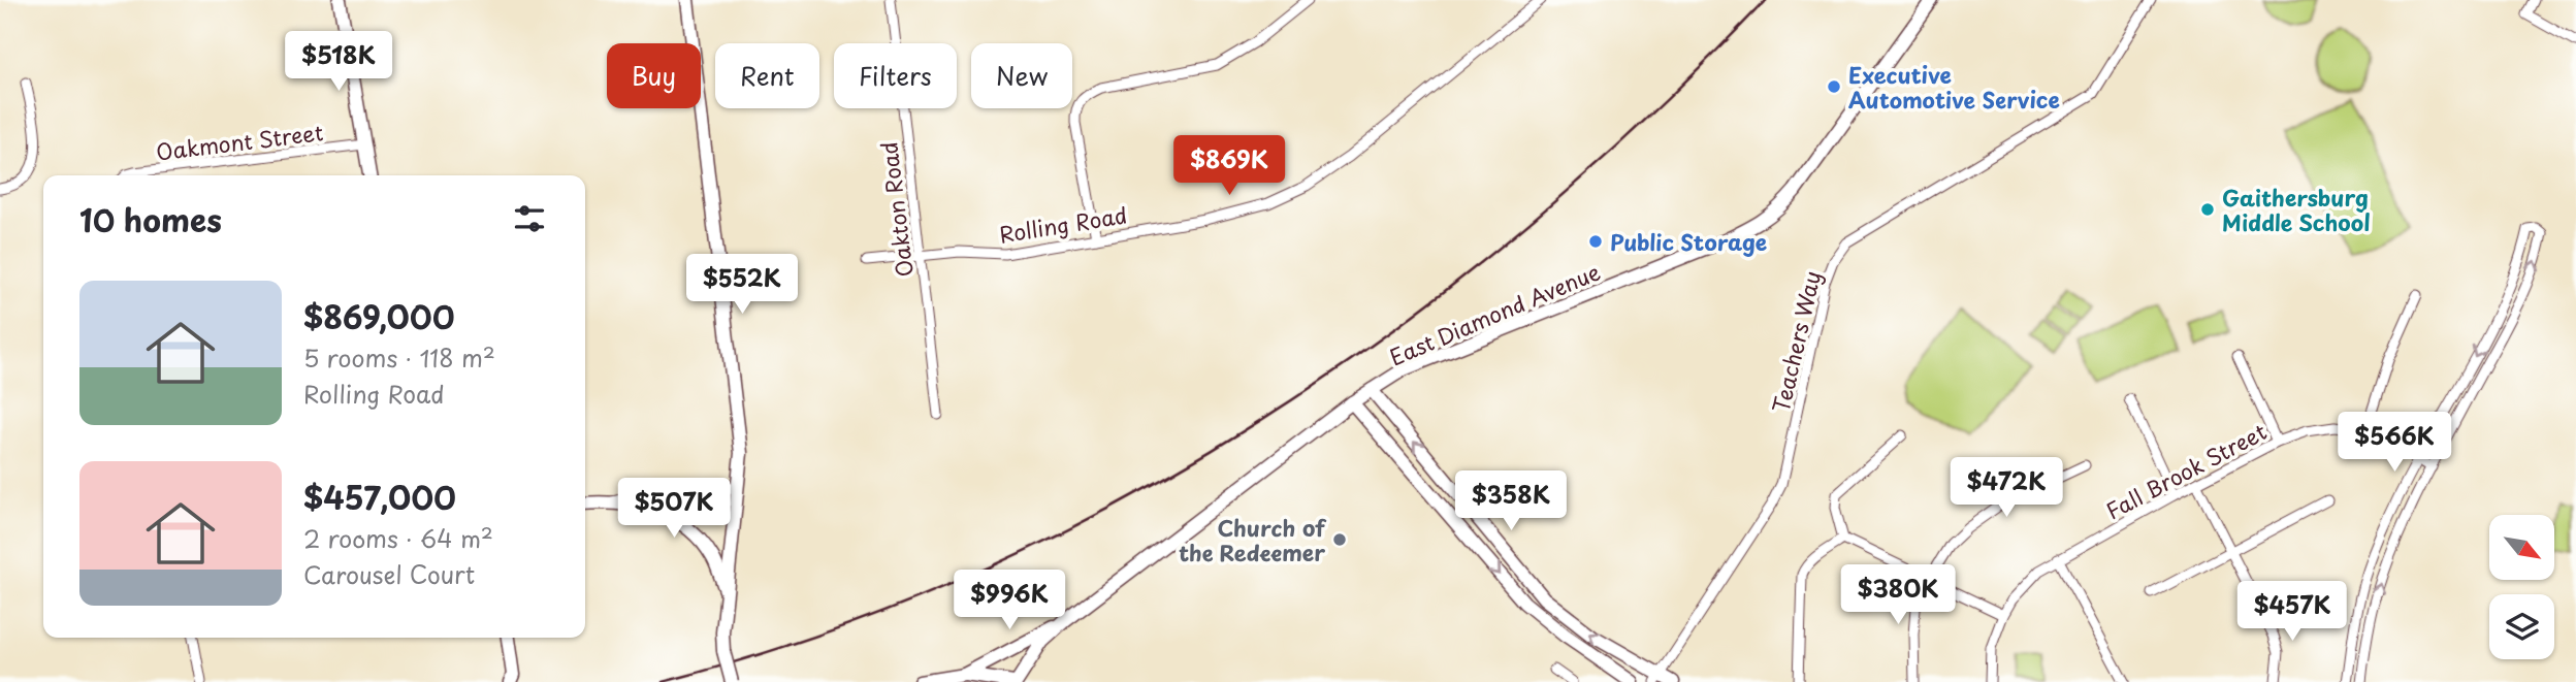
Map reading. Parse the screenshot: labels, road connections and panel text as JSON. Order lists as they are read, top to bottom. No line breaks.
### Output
{"streets":{"street":["Oakmont Street","Oakton Road","Rolling Road","East Diamond Avenue","Teachers Way","Fall Brook Street"]},"crossings":[["Oakton Road","Rolling Road"]],"places":["Executive Automotive Service","Gaithersburg Middle School","Public Storage","Church of the Redeemer"],"north":"bottom right","page":{"price":["$518K","$869K","$552K","$566K","$472K","$358K","$507K","$380K","$996K","$457K"],"chip":["Buy","Rent","Filters","New"],"heading":"10 homes","list":[{"name":"$869,000","note":"5 rooms · 118 m² · Rolling Road"},{"name":"$457,000","note":"2 rooms · 64 m² · Carousel Court"}]}}
